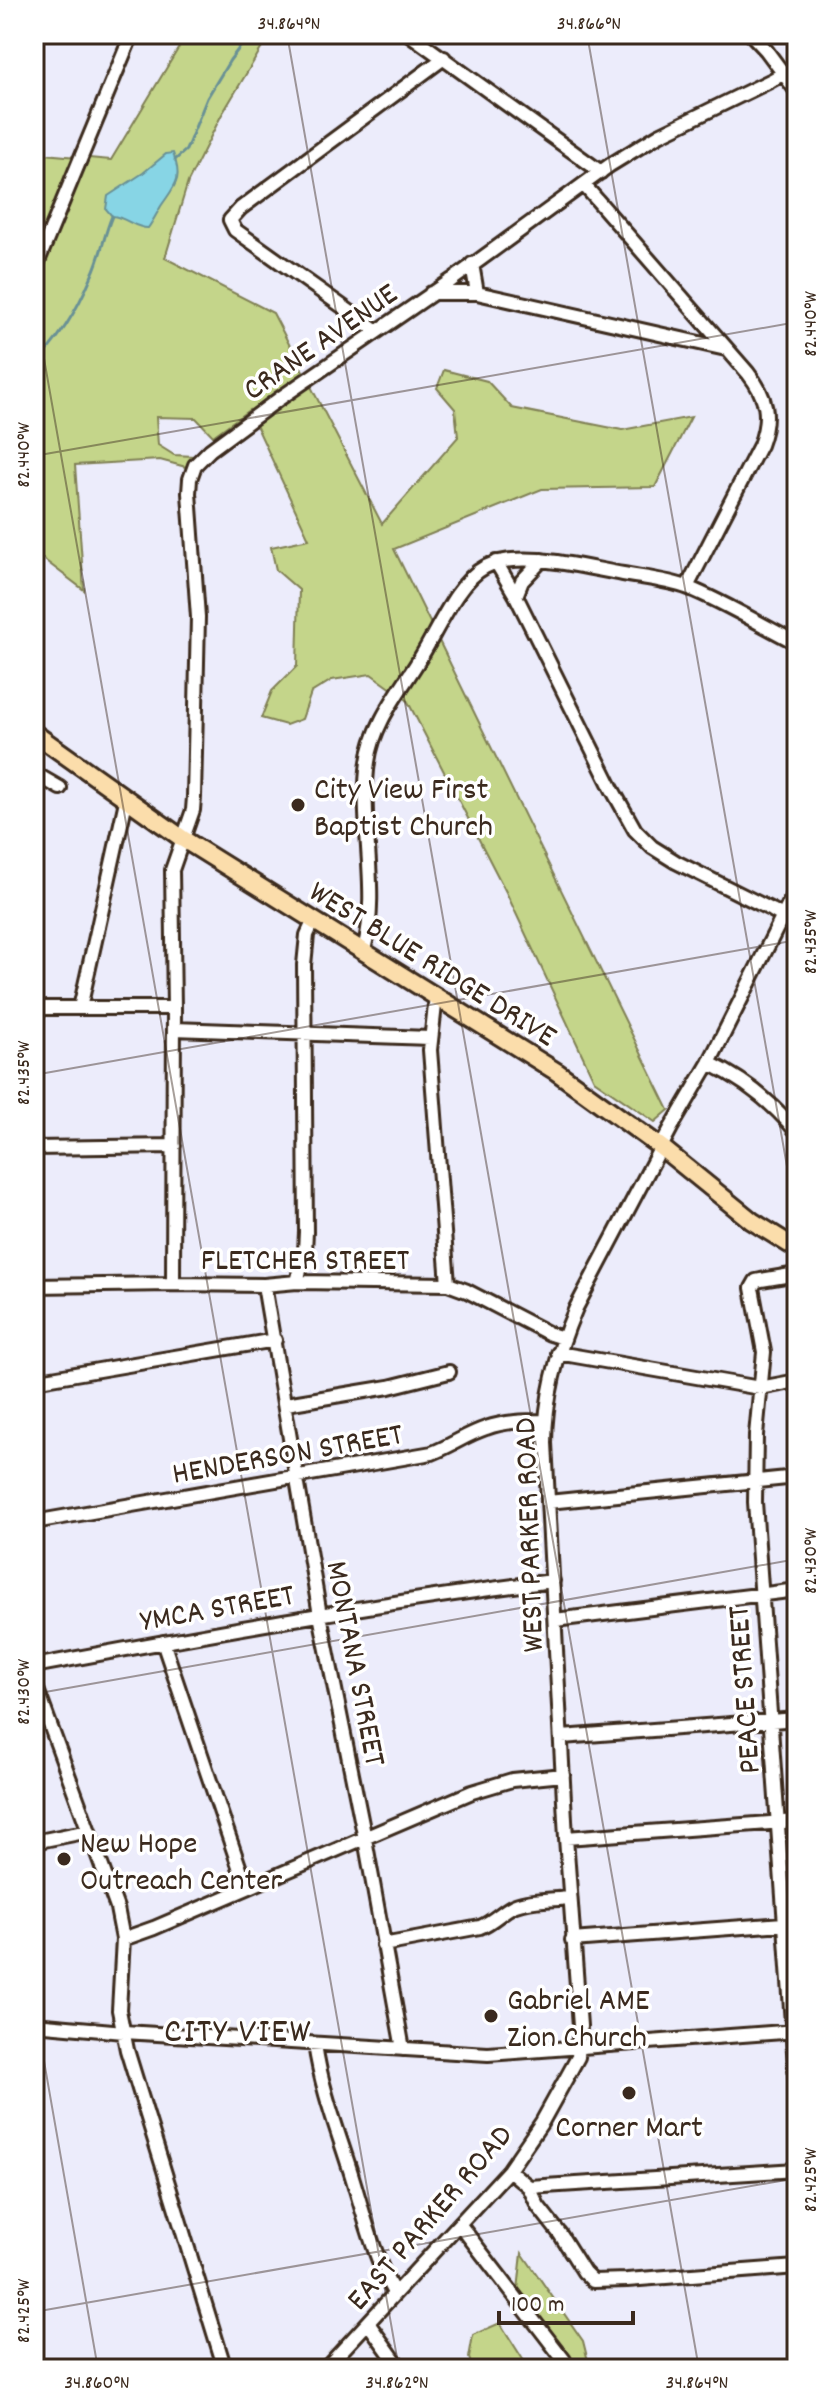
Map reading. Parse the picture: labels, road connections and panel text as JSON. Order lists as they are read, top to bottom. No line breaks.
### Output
{"streets":{"main road":["WEST BLUE RIDGE DRIVE"],"street":["CRANE AVENUE","FLETCHER STREET","HENDERSON STREET","WEST PARKER ROAD","YMCA STREET","MONTANA STREET","PEACE STREET","EAST PARKER ROAD"]},"crossings":[["CRANE AVENUE","WEST BLUE RIDGE DRIVE"],["CRANE AVENUE","FLETCHER STREET"],["WEST BLUE RIDGE DRIVE","WEST PARKER ROAD"],["FLETCHER STREET","WEST PARKER ROAD"],["FLETCHER STREET","MONTANA STREET"],["HENDERSON STREET","WEST PARKER ROAD"],["HENDERSON STREET","MONTANA STREET"],["WEST PARKER ROAD","YMCA STREET"],["WEST PARKER ROAD","EAST PARKER ROAD"],["YMCA STREET","MONTANA STREET"]],"districts":["CITY VIEW"],"places":["City View First Baptist Church","New Hope Outreach Center","Gabriel AME Zion Church","Corner Mart"],"scale_bar":"100 m","coordinates":["34.864°N","34.866°N","82.440°W","82.435°W","82.430°W","82.425°W","34.860°N","34.862°N"]}
